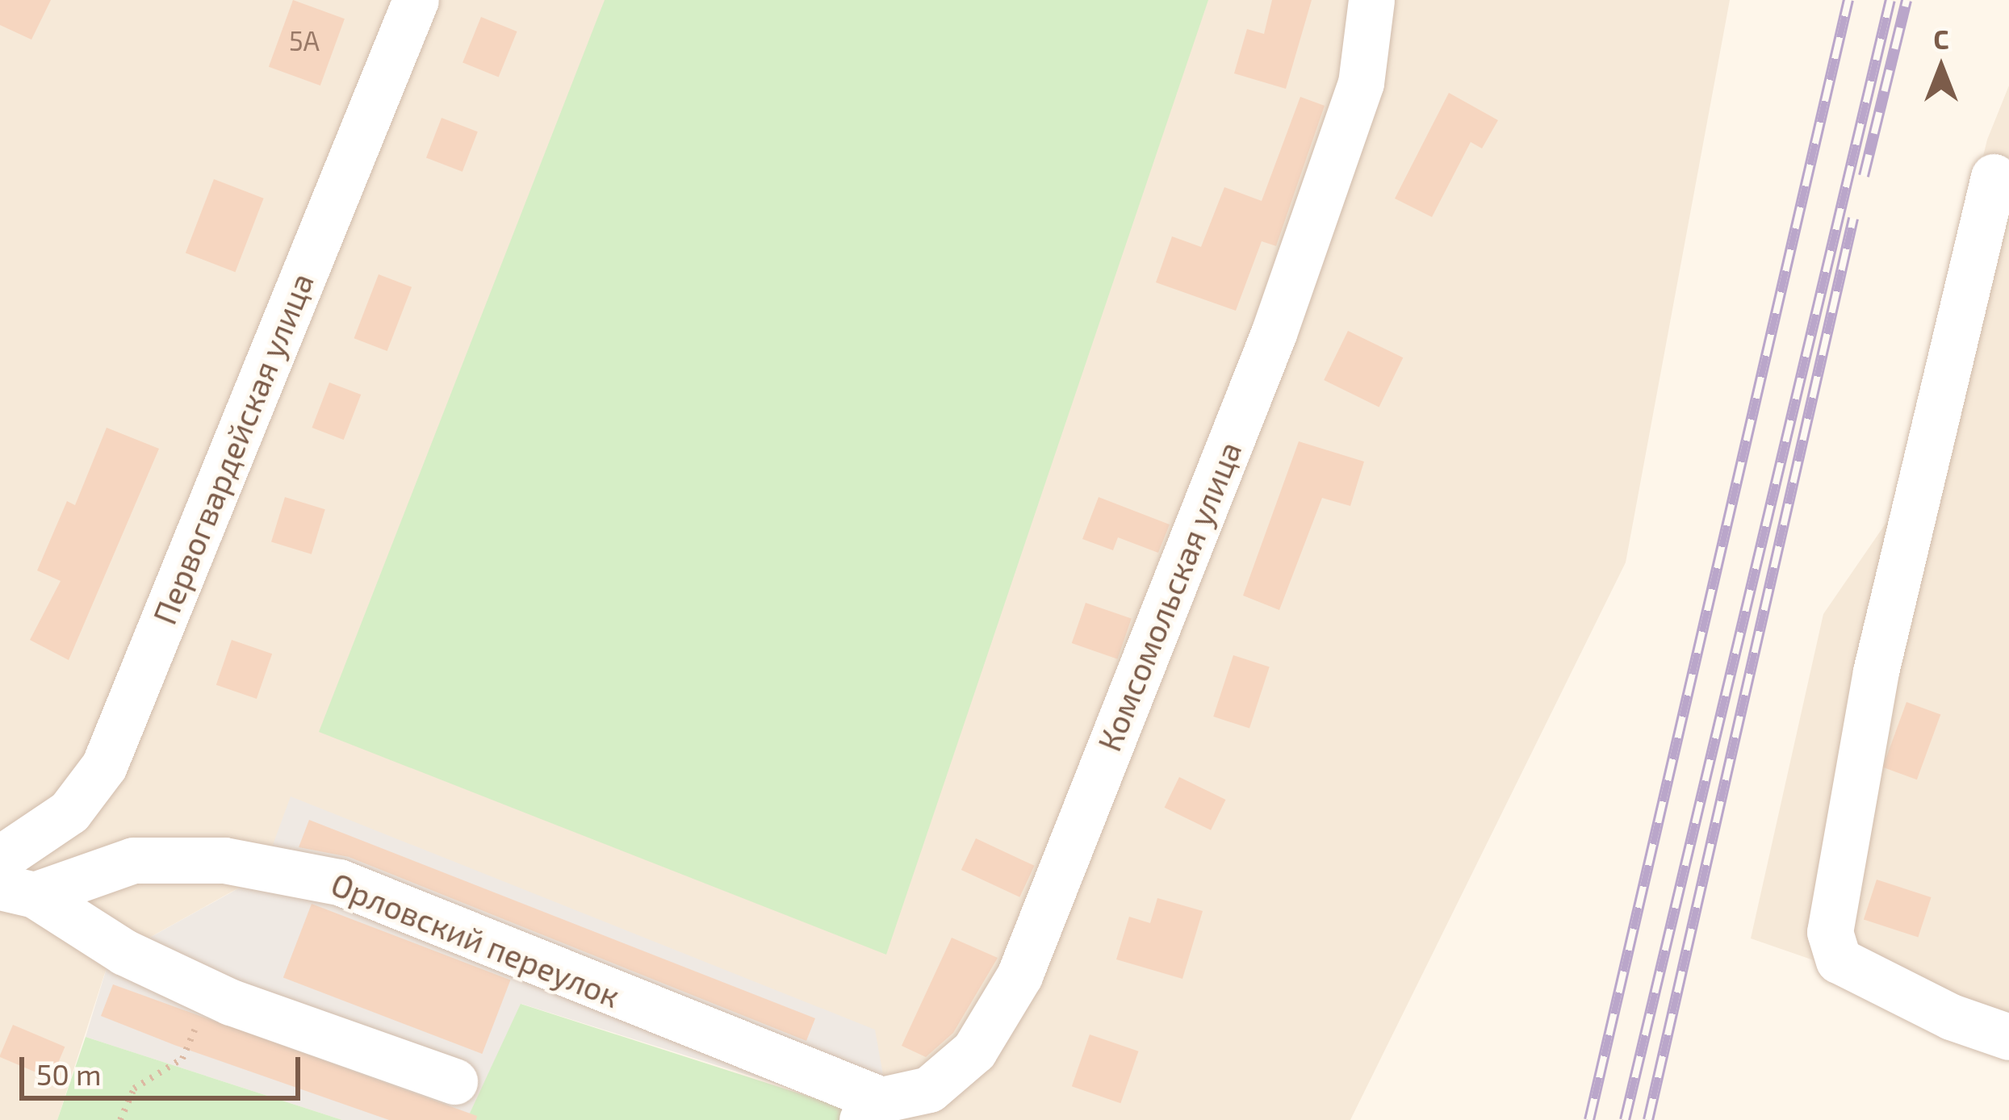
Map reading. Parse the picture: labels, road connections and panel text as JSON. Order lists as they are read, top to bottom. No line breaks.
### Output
{"streets":{"street":["Первогвардейская улица","Комсомольская улица","Орловский переулок"]},"crossings":[["Комсомольская улица","Орловский переулок"]],"house_numbers":["5А"],"scale_bar":"50 m","north":"top"}
